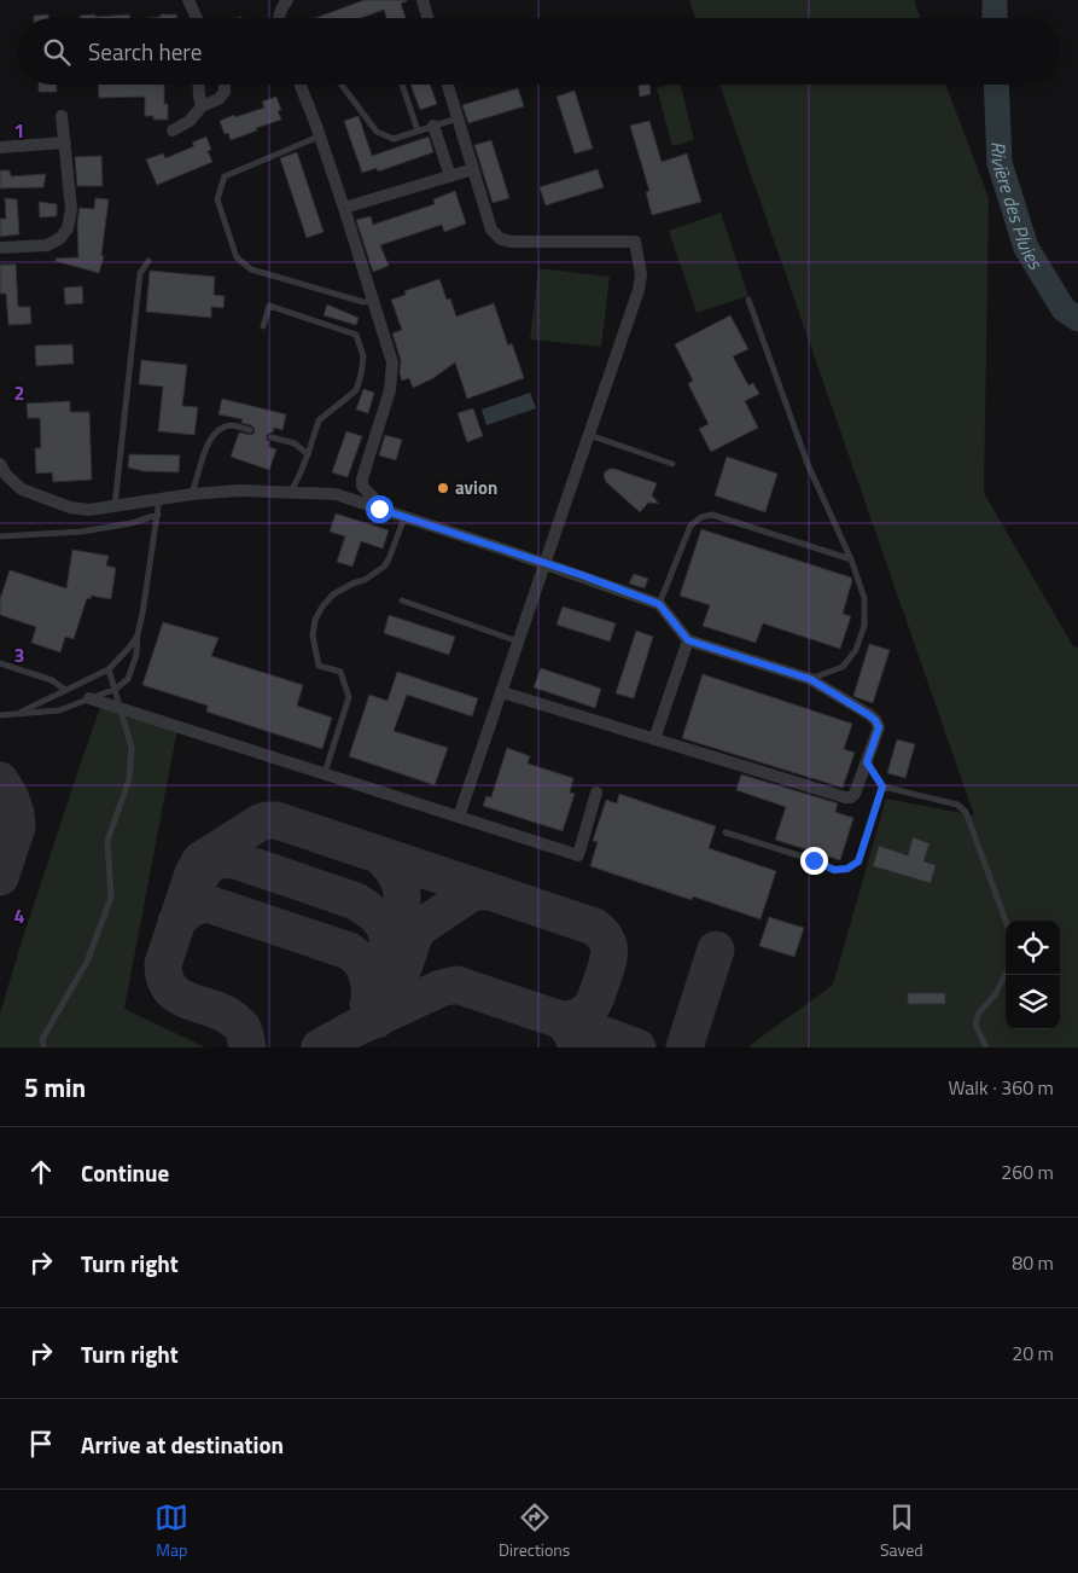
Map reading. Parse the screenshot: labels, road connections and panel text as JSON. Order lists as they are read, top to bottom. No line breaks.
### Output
{"water":["Rivière des Pluies"],"places":["avion"],"page":{"search":"Search here","heading":["5 min","Walk · 360 m"],"list":[["Continue","260 m"],["Turn right","80 m"],["Turn right","20 m"],"Arrive at destination"],"nav":["Map","Directions","Saved"]},"grid":{"rows":["1","2","3","4"]}}
